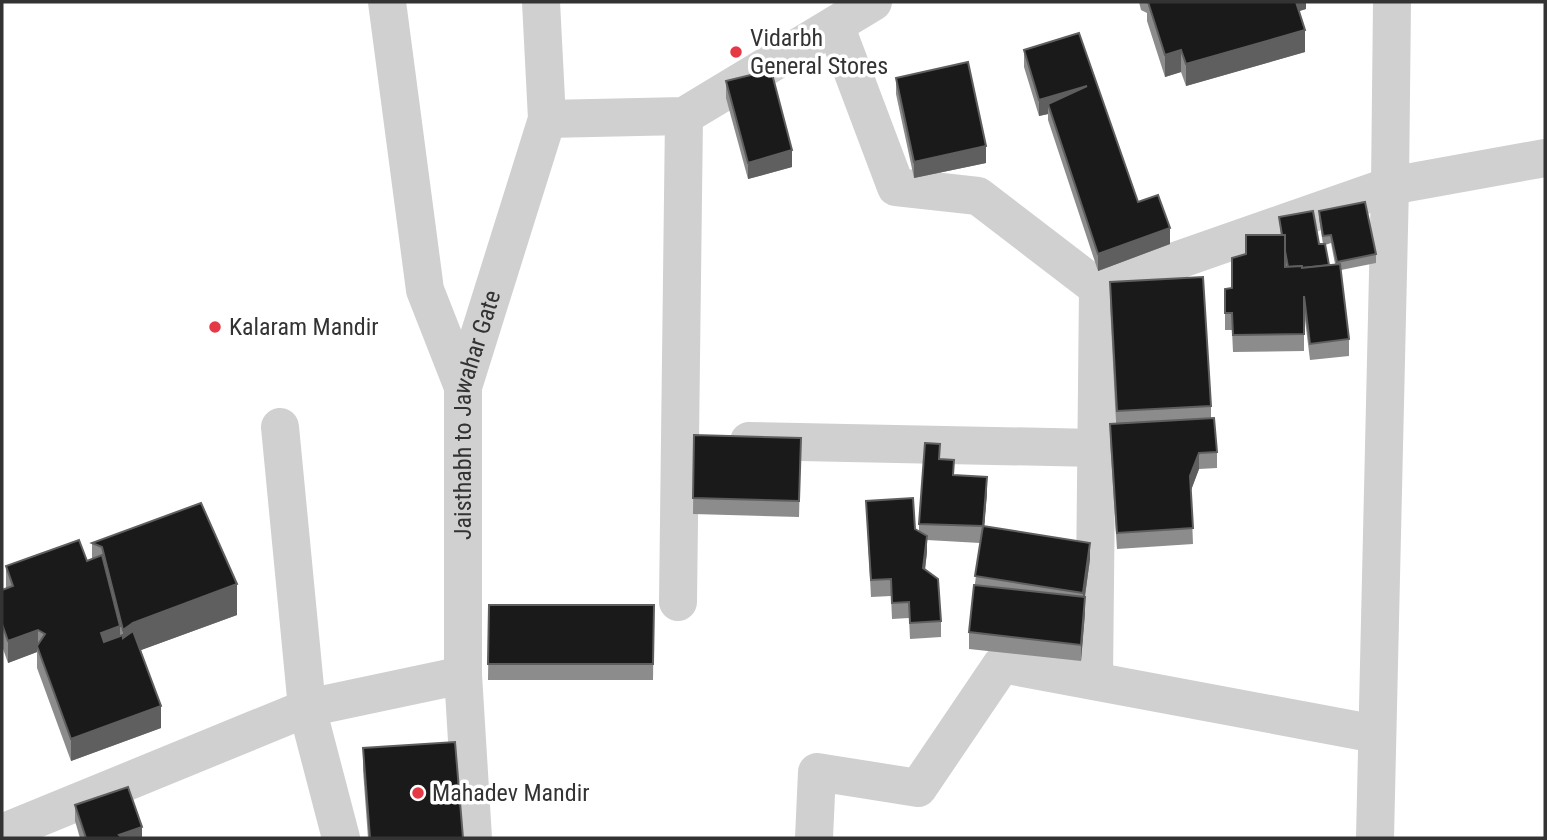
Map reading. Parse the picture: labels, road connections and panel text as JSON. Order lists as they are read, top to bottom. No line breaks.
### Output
{"streets":{"street":["Jaisthabh to Jawahar Gate"]},"places":["Vidarbh General Stores","Kalaram Mandir","Mahadev Mandir"]}
